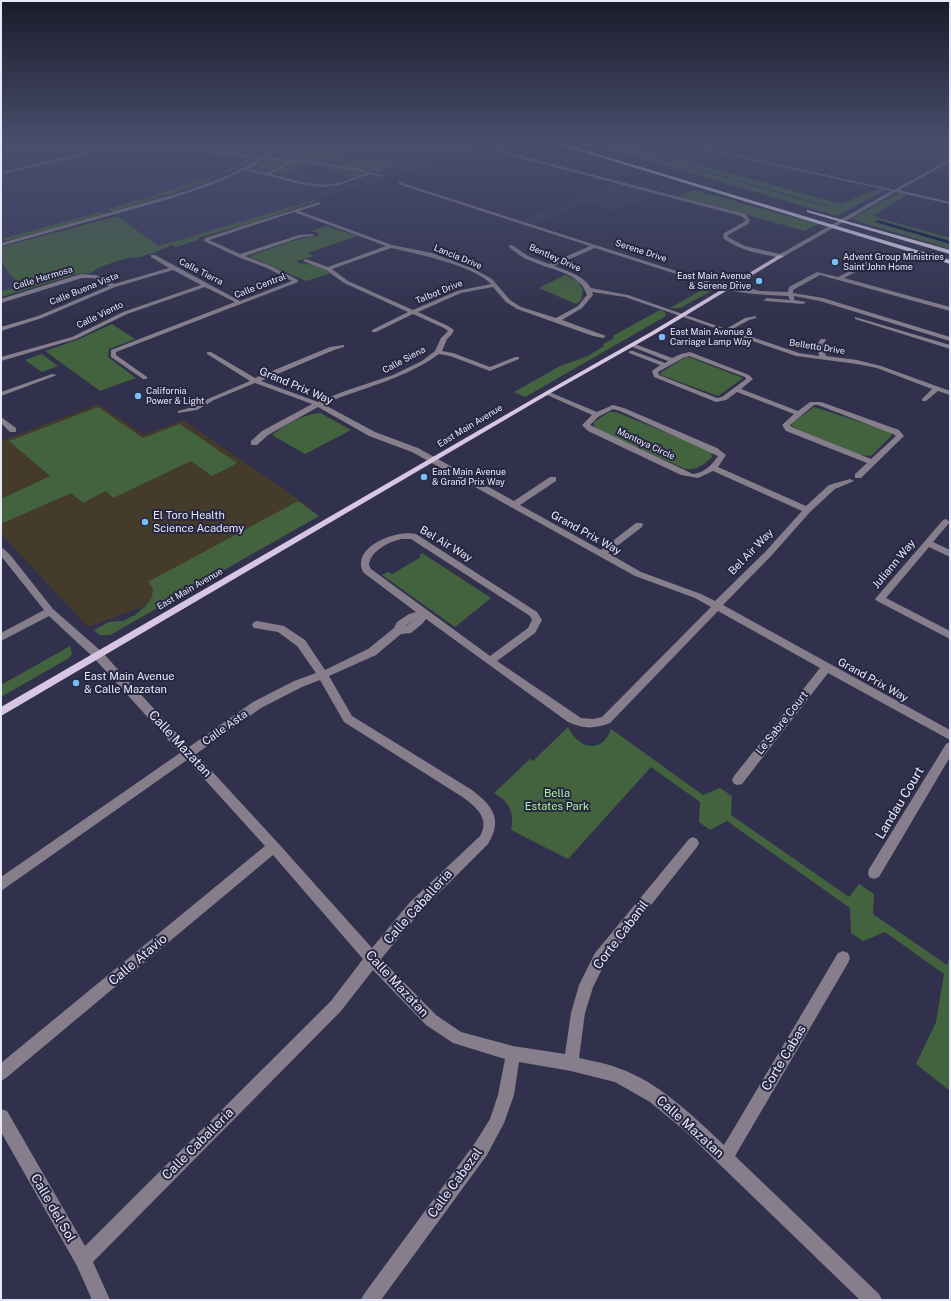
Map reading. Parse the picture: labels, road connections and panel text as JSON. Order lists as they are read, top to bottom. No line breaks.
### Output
{"streets":{"main road":["East Main Avenue"],"street":["Serene Drive","Lancia Drive","Bentley Drive","Calle Tierra","Calle Hermosa","Calle Central","Calle Buena Vista","Talbot Drive","Calle Viento","Belletto Drive","Calle Siena","Grand Prix Way","Montoya Circle","Bel Air Way","Juliann Way","Le Sabre Court","Calle Asta","Calle Mazatan","Landau Court","Calle Caballeria","Corte Cabanil","Calle Atavio","Corte Cabas","Calle Cabezal","Calle del Sol"]},"crossings":[["Serene Drive","East Main Avenue"],["Lancia Drive","Calle Central"],["Lancia Drive","Talbot Drive"],["Bentley Drive","Belletto Drive"],["Calle Tierra","Calle Central"],["Calle Tierra","Calle Buena Vista"],["Calle Tierra","Calle Viento"],["Calle Hermosa","Calle Buena Vista"],["Talbot Drive","Calle Siena"],["Belletto Drive","East Main Avenue"],["Calle Siena","Grand Prix Way"],["Grand Prix Way","East Main Avenue"],["Grand Prix Way","Bel Air Way"],["Grand Prix Way","Le Sabre Court"],["East Main Avenue","Calle Mazatan"],["Bel Air Way","Calle Asta"],["Calle Asta","Calle Mazatan"],["Calle Asta","Calle Caballeria"],["Calle Mazatan","Calle Caballeria"],["Calle Mazatan","Corte Cabanil"],["Calle Mazatan","Calle Atavio"],["Calle Mazatan","Corte Cabas"],["Calle Mazatan","Calle Cabezal"],["Calle Caballeria","Calle del Sol"]],"parks":["Bella Estates Park"],"places":["Advent Group Ministries Saint John Home","East Main Avenue & Serene Drive","East Main Avenue & Carriage Lamp Way","California Power & Light","East Main Avenue & Grand Prix Way","El Toro Health Science Academy","East Main Avenue & Calle Mazatan"]}
